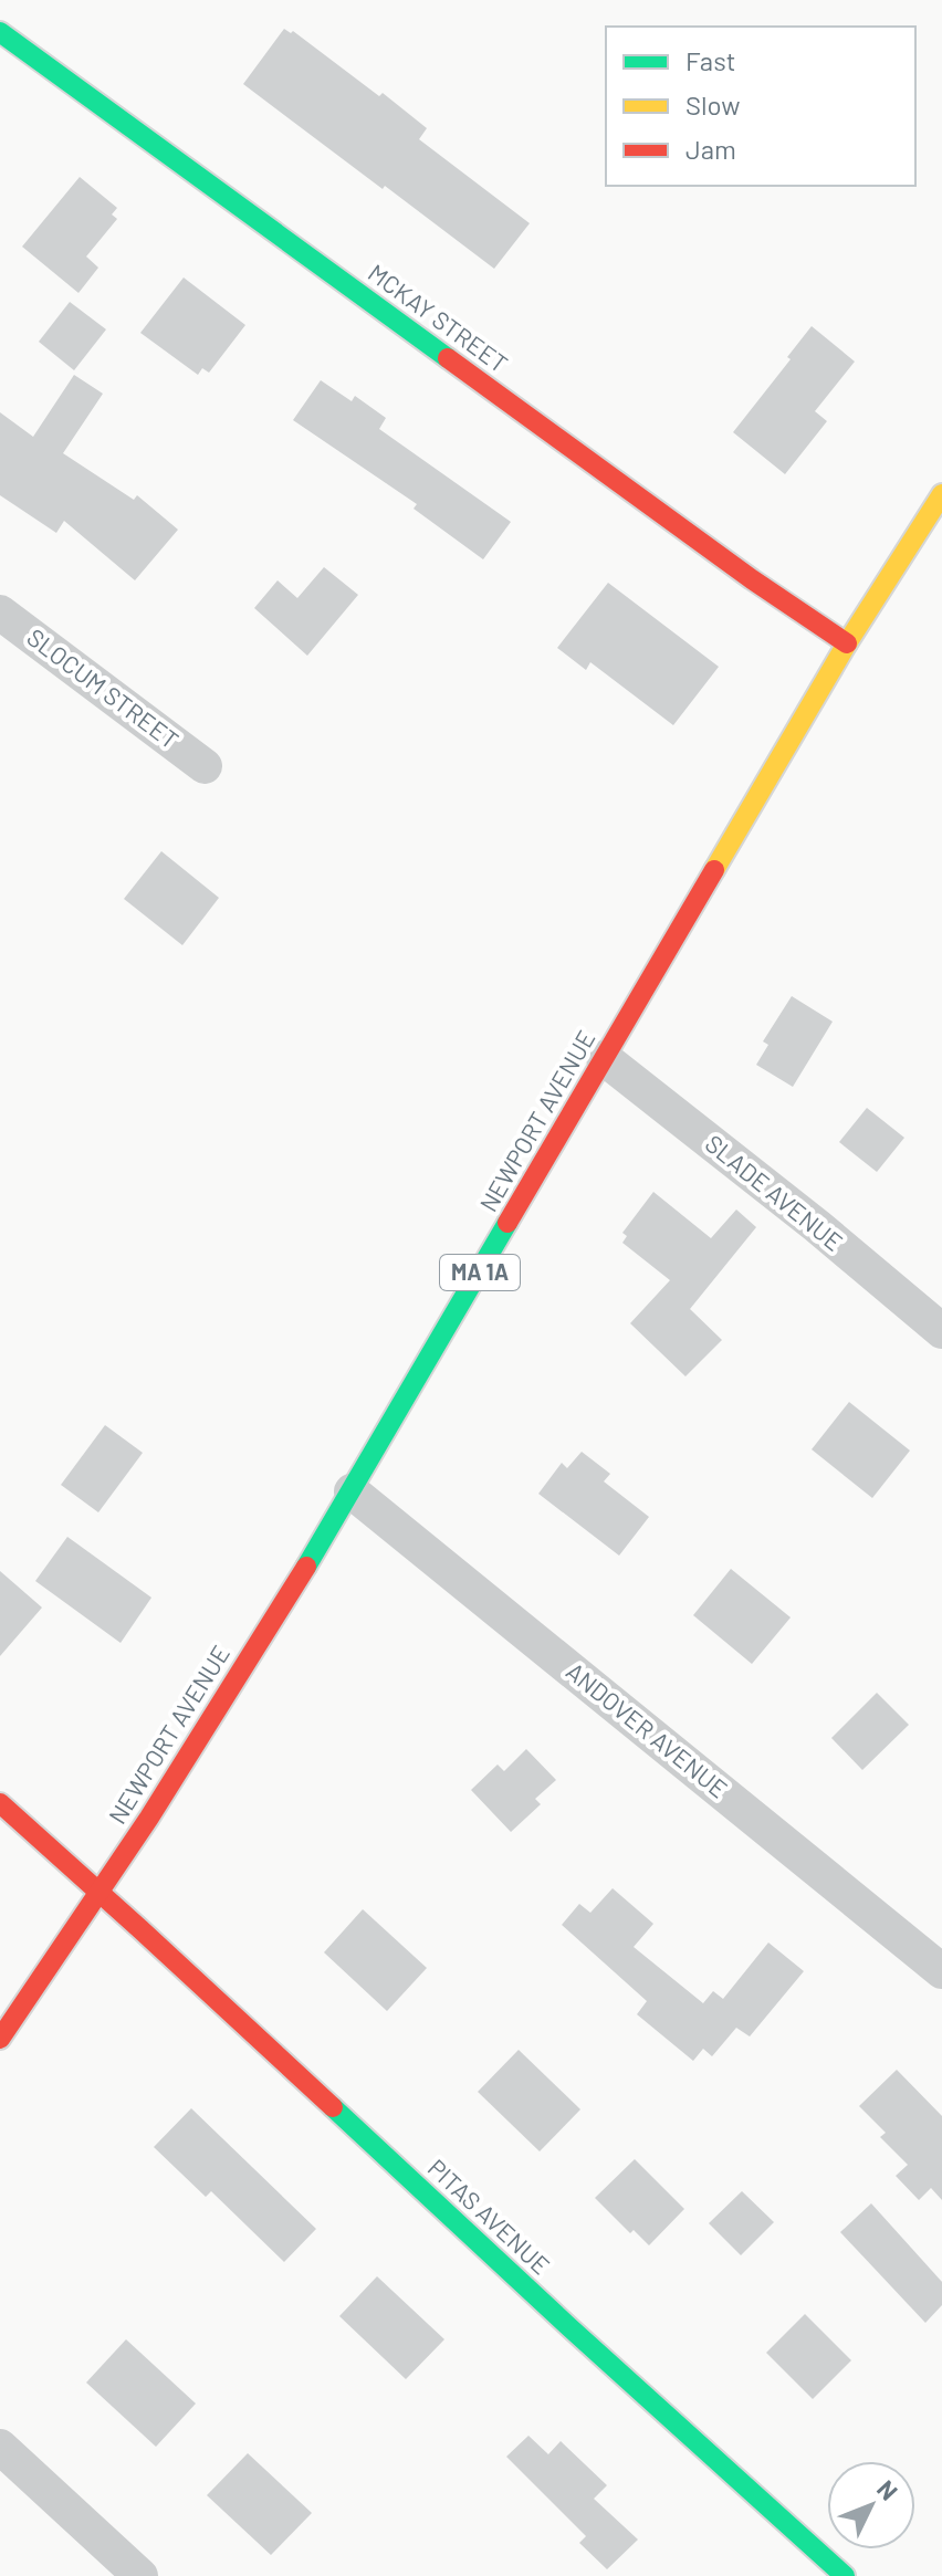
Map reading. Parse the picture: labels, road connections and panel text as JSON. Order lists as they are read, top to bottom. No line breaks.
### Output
{"streets":{"street":["MCKAY STREET","SLOCUM STREET","NEWPORT AVENUE","SLADE AVENUE","MA 1A","ANDOVER AVENUE","PITAS AVENUE"]},"crossings":[["MCKAY STREET","NEWPORT AVENUE"],["NEWPORT AVENUE","SLADE AVENUE"],["NEWPORT AVENUE","ANDOVER AVENUE"],["NEWPORT AVENUE","PITAS AVENUE"]],"legend":["Fast","Slow","Jam"],"north":"top right"}
